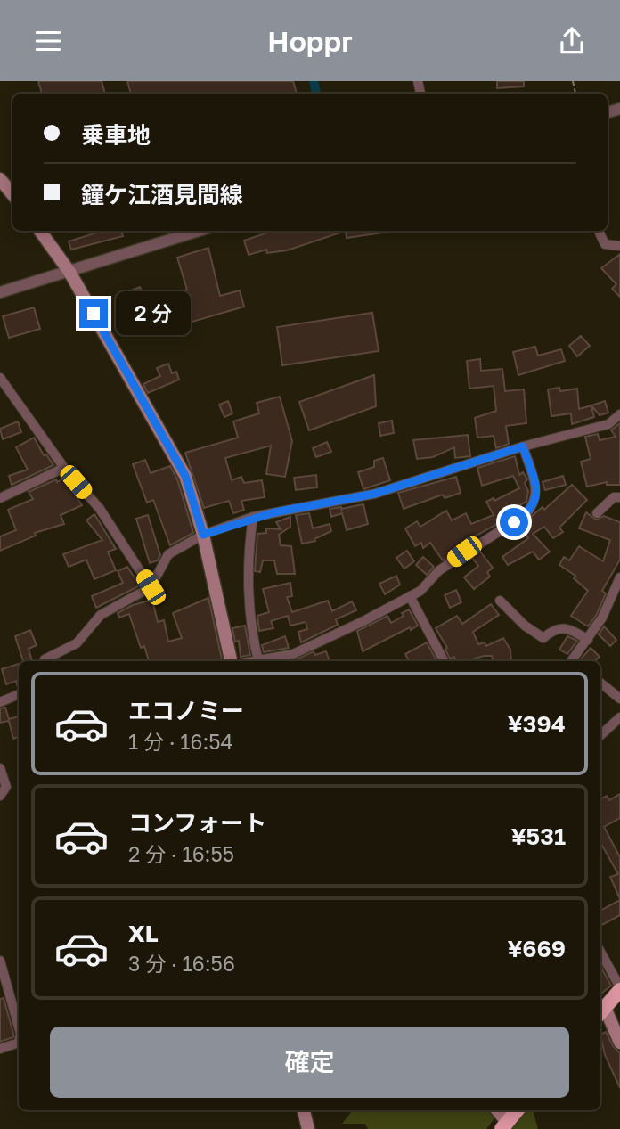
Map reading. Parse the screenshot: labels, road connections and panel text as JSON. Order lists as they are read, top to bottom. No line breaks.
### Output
{"page":{"header":"Hoppr","banner":["乗車地","鐘ケ江酒見間線"],"bubble":"2 分","list":[{"name":"エコノミー","note":"1 分 · 16:54","value":"¥394"},{"name":"コンフォート","note":"2 分 · 16:55","value":"¥531"},{"name":"XL","note":"3 分 · 16:56","value":"¥669"}],"buttons":"確定"}}
